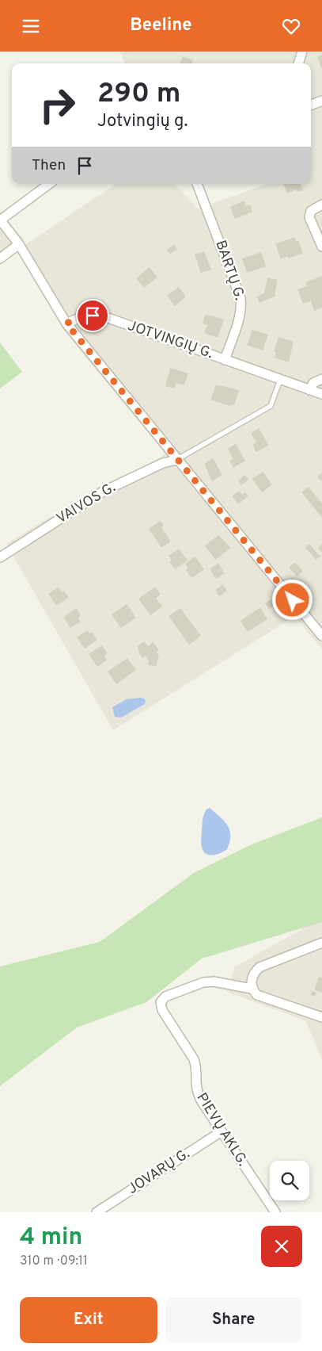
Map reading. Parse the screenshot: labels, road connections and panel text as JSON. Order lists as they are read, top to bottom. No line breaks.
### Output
{"streets":{"street":["BARTŲ G.","JOTVINGIŲ G.","VAIVOS G.","PIEVŲ AKLG.","JOVARŲ G."]},"crossings":[["BARTŲ G.","JOTVINGIŲ G."],["PIEVŲ AKLG.","JOVARŲ G."]],"page":{"header":"Beeline","turn":["290 m","Jotvingių g."],"then":"Then","heading":["4 min","310 m · 09:11"],"buttons":["Exit","Share"]}}
